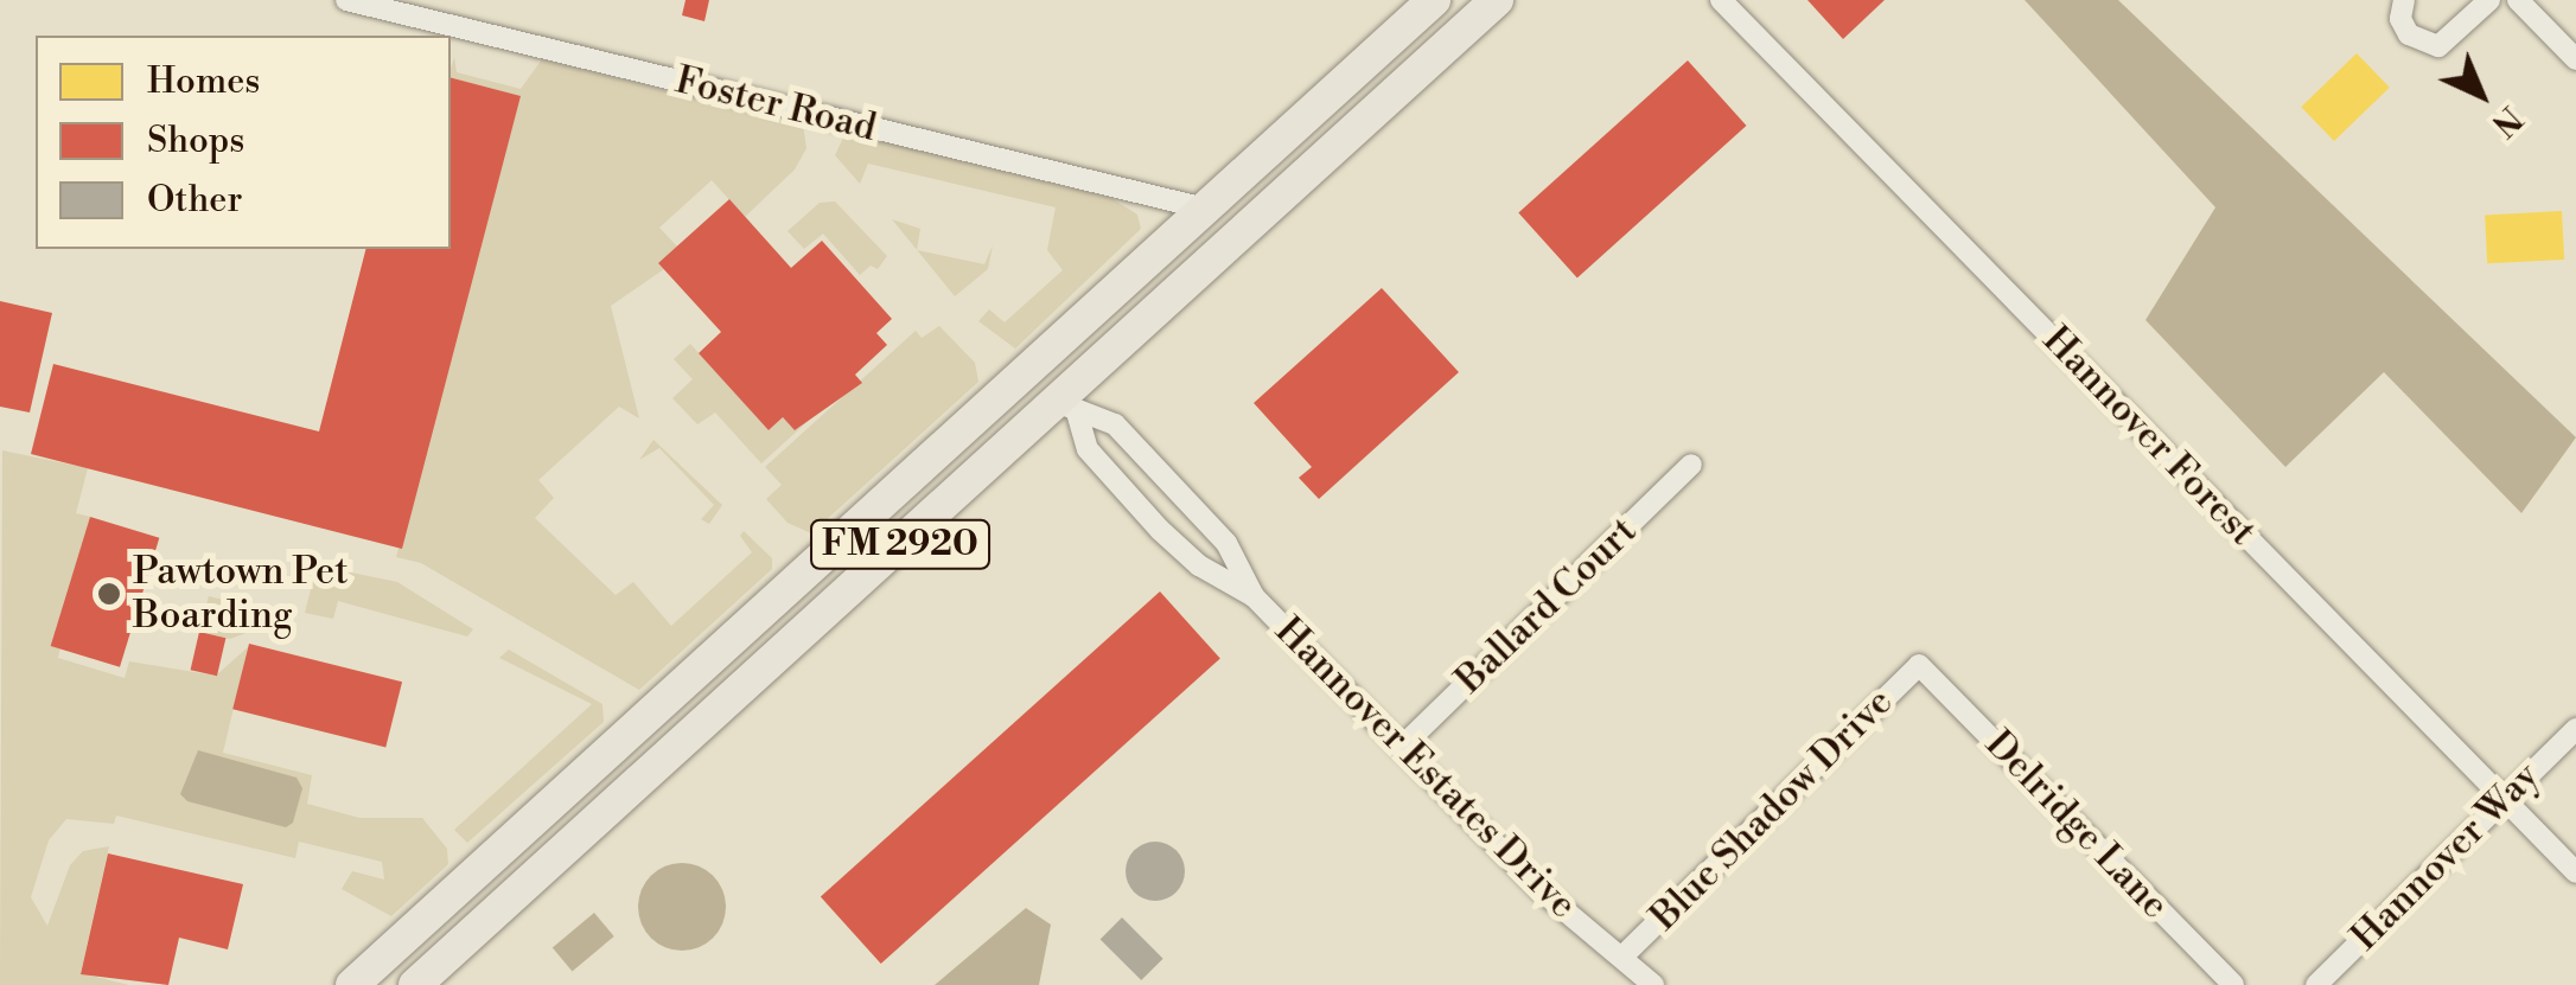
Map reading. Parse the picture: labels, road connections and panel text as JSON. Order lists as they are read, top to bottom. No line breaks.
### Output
{"streets":{"main road":["FM 2920"],"street":["Foster Road","Hannover Forest","Ballard Court","Hannover Estates Drive","Blue Shadow Drive","Delridge Lane","Hannover Way"]},"crossings":[["Foster Road","FM 2920"],["Hannover Forest","Hannover Way"],["FM 2920","Hannover Estates Drive"],["Ballard Court","Hannover Estates Drive"],["Hannover Estates Drive","Blue Shadow Drive"],["Blue Shadow Drive","Delridge Lane"]],"places":["Pawtown Pet Boarding"],"legend":["Homes","Shops","Other"],"north":"bottom right"}
